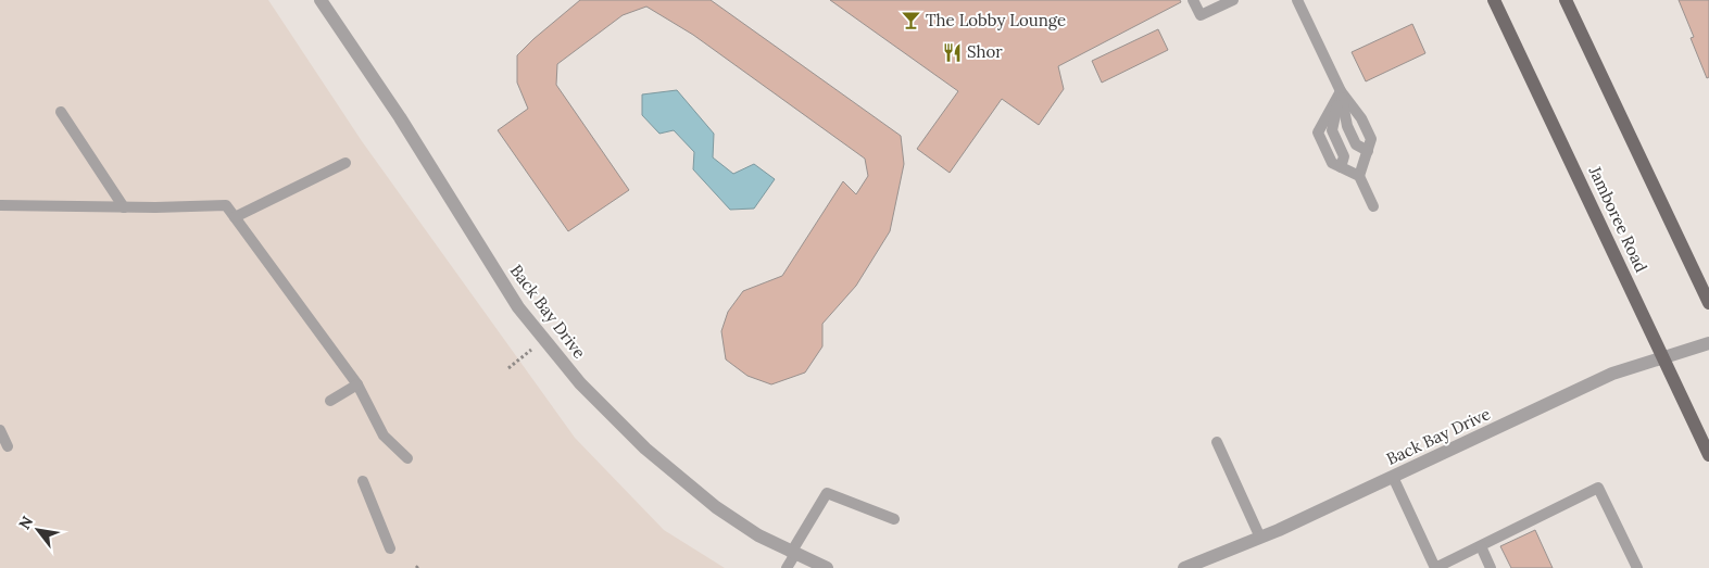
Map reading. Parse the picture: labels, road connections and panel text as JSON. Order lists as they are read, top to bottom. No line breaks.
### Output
{"streets":{"main road":["Jamboree Road"],"street":["Back Bay Drive"]},"crossings":[["Jamboree Road","Back Bay Drive"]],"places":{"bar":["The Lobby Lounge"],"restaurant":["Shor"]},"north":"top left"}
